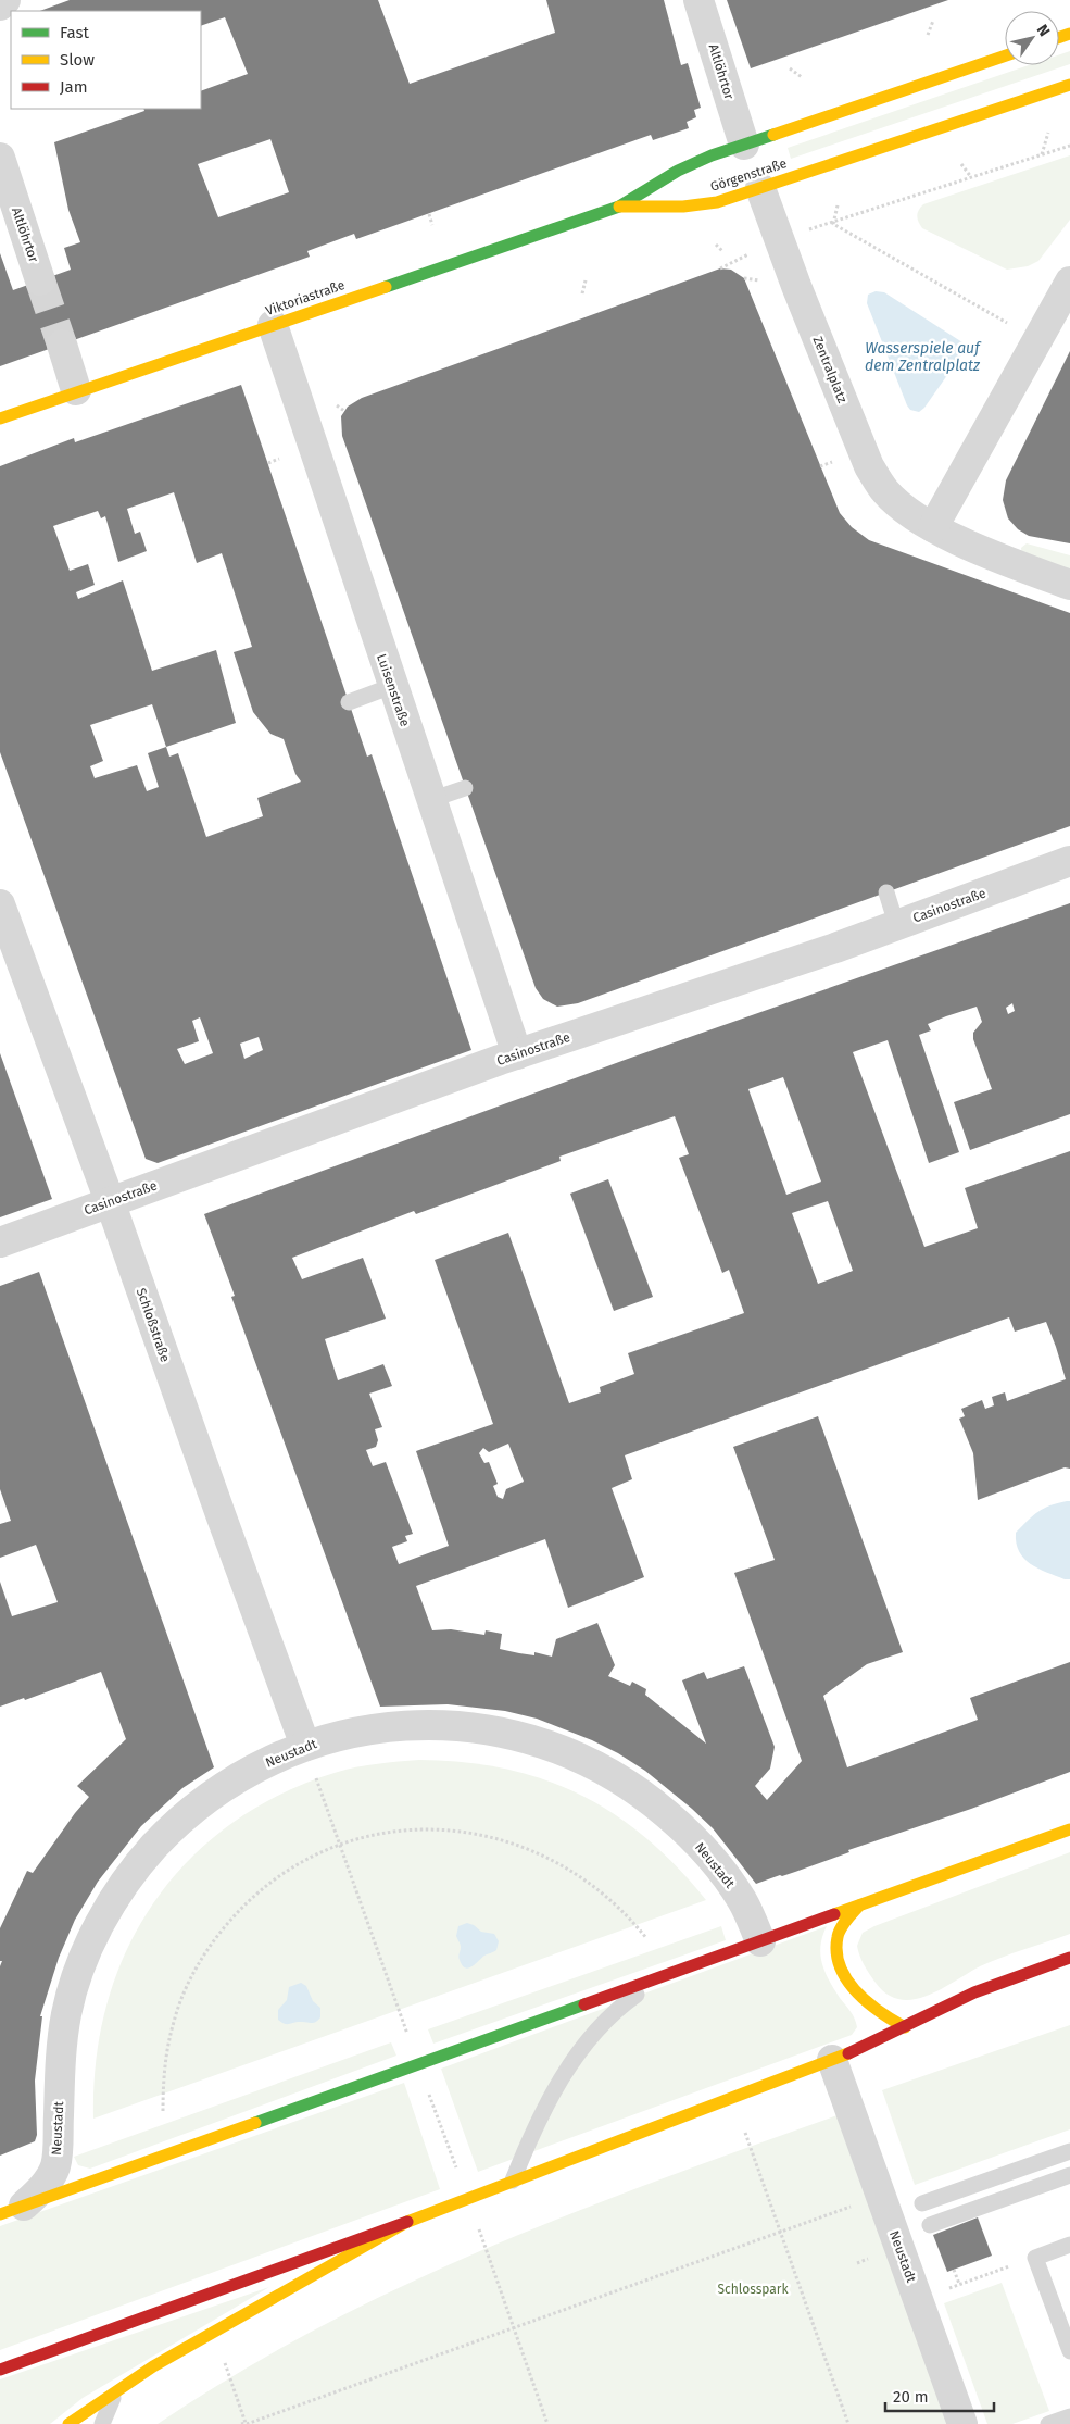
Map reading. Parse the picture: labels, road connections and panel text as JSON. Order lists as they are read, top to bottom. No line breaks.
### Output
{"streets":{"street":["Altlöhrtor","Görgenstraße","Viktoriastraße","Zentralplatz","Luisenstraße","Casinostraße","Schloßstraße","Neustadt"]},"crossings":[["Görgenstraße","Viktoriastraße"],["Görgenstraße","Zentralplatz"],["Viktoriastraße","Luisenstraße"],["Luisenstraße","Casinostraße"],["Casinostraße","Schloßstraße"],["Schloßstraße","Neustadt"]],"water":["Wasserspiele auf dem Zentralplatz"],"parks":["Schlosspark"],"legend":["Fast","Slow","Jam"],"scale_bar":"20 m","north":"top right"}
